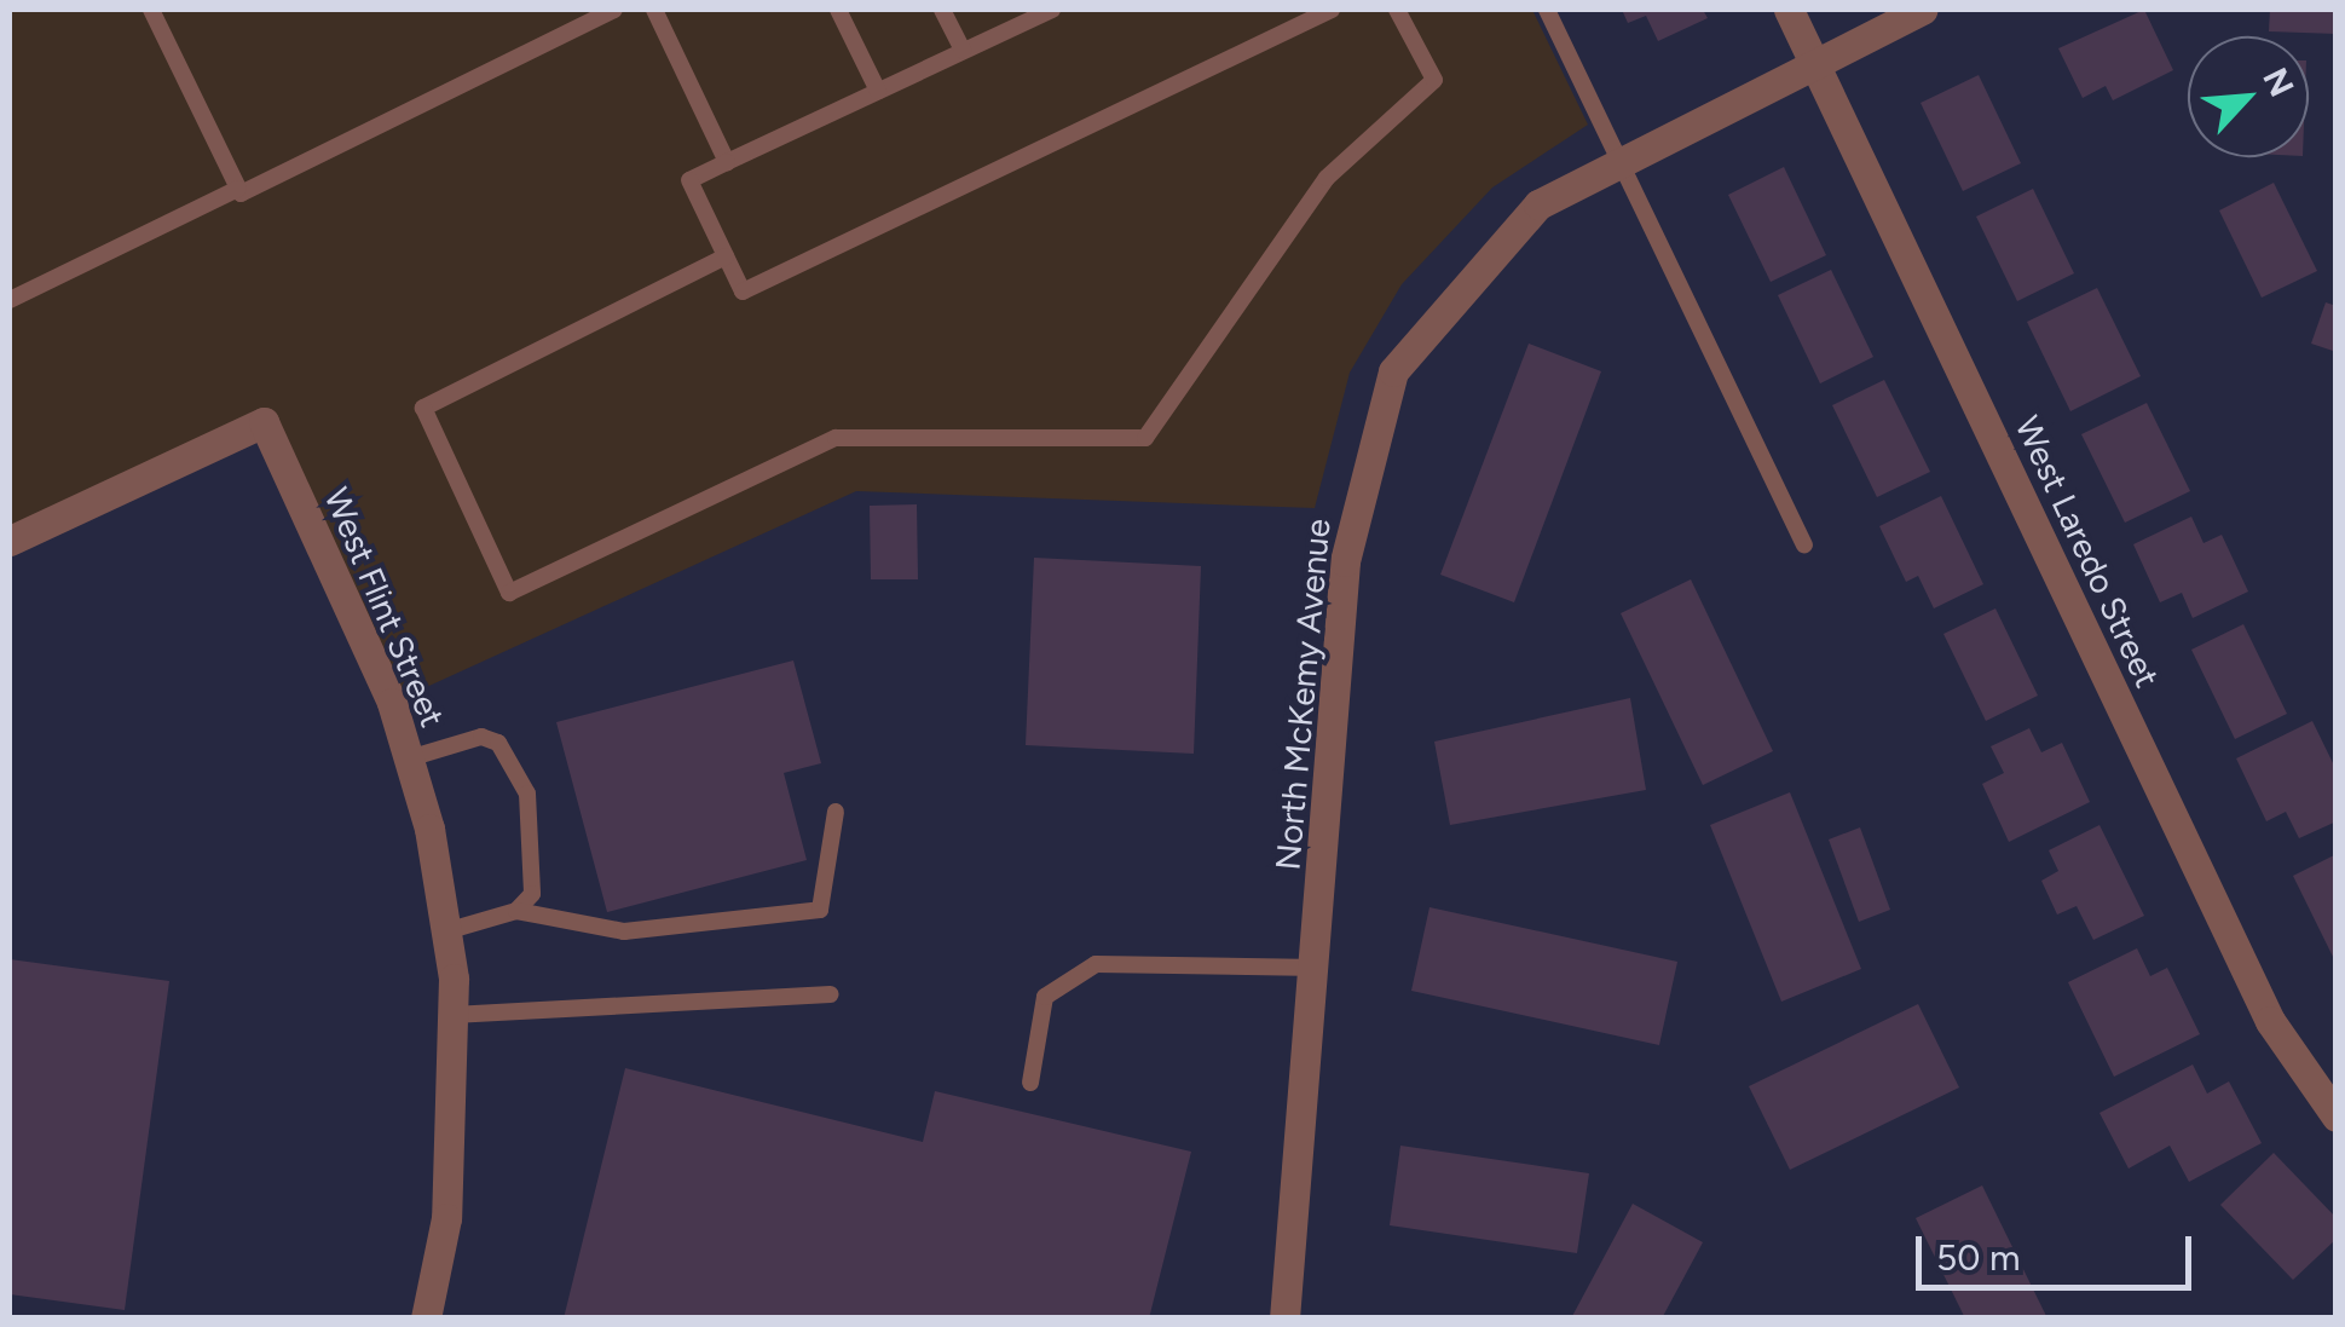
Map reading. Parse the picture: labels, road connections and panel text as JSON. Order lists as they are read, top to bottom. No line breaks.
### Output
{"streets":{"street":["West Laredo Street","West Flint Street","North McKemy Avenue"]},"crossings":[["West Laredo Street","North McKemy Avenue"]],"scale_bar":"50 m","north":"top right"}
